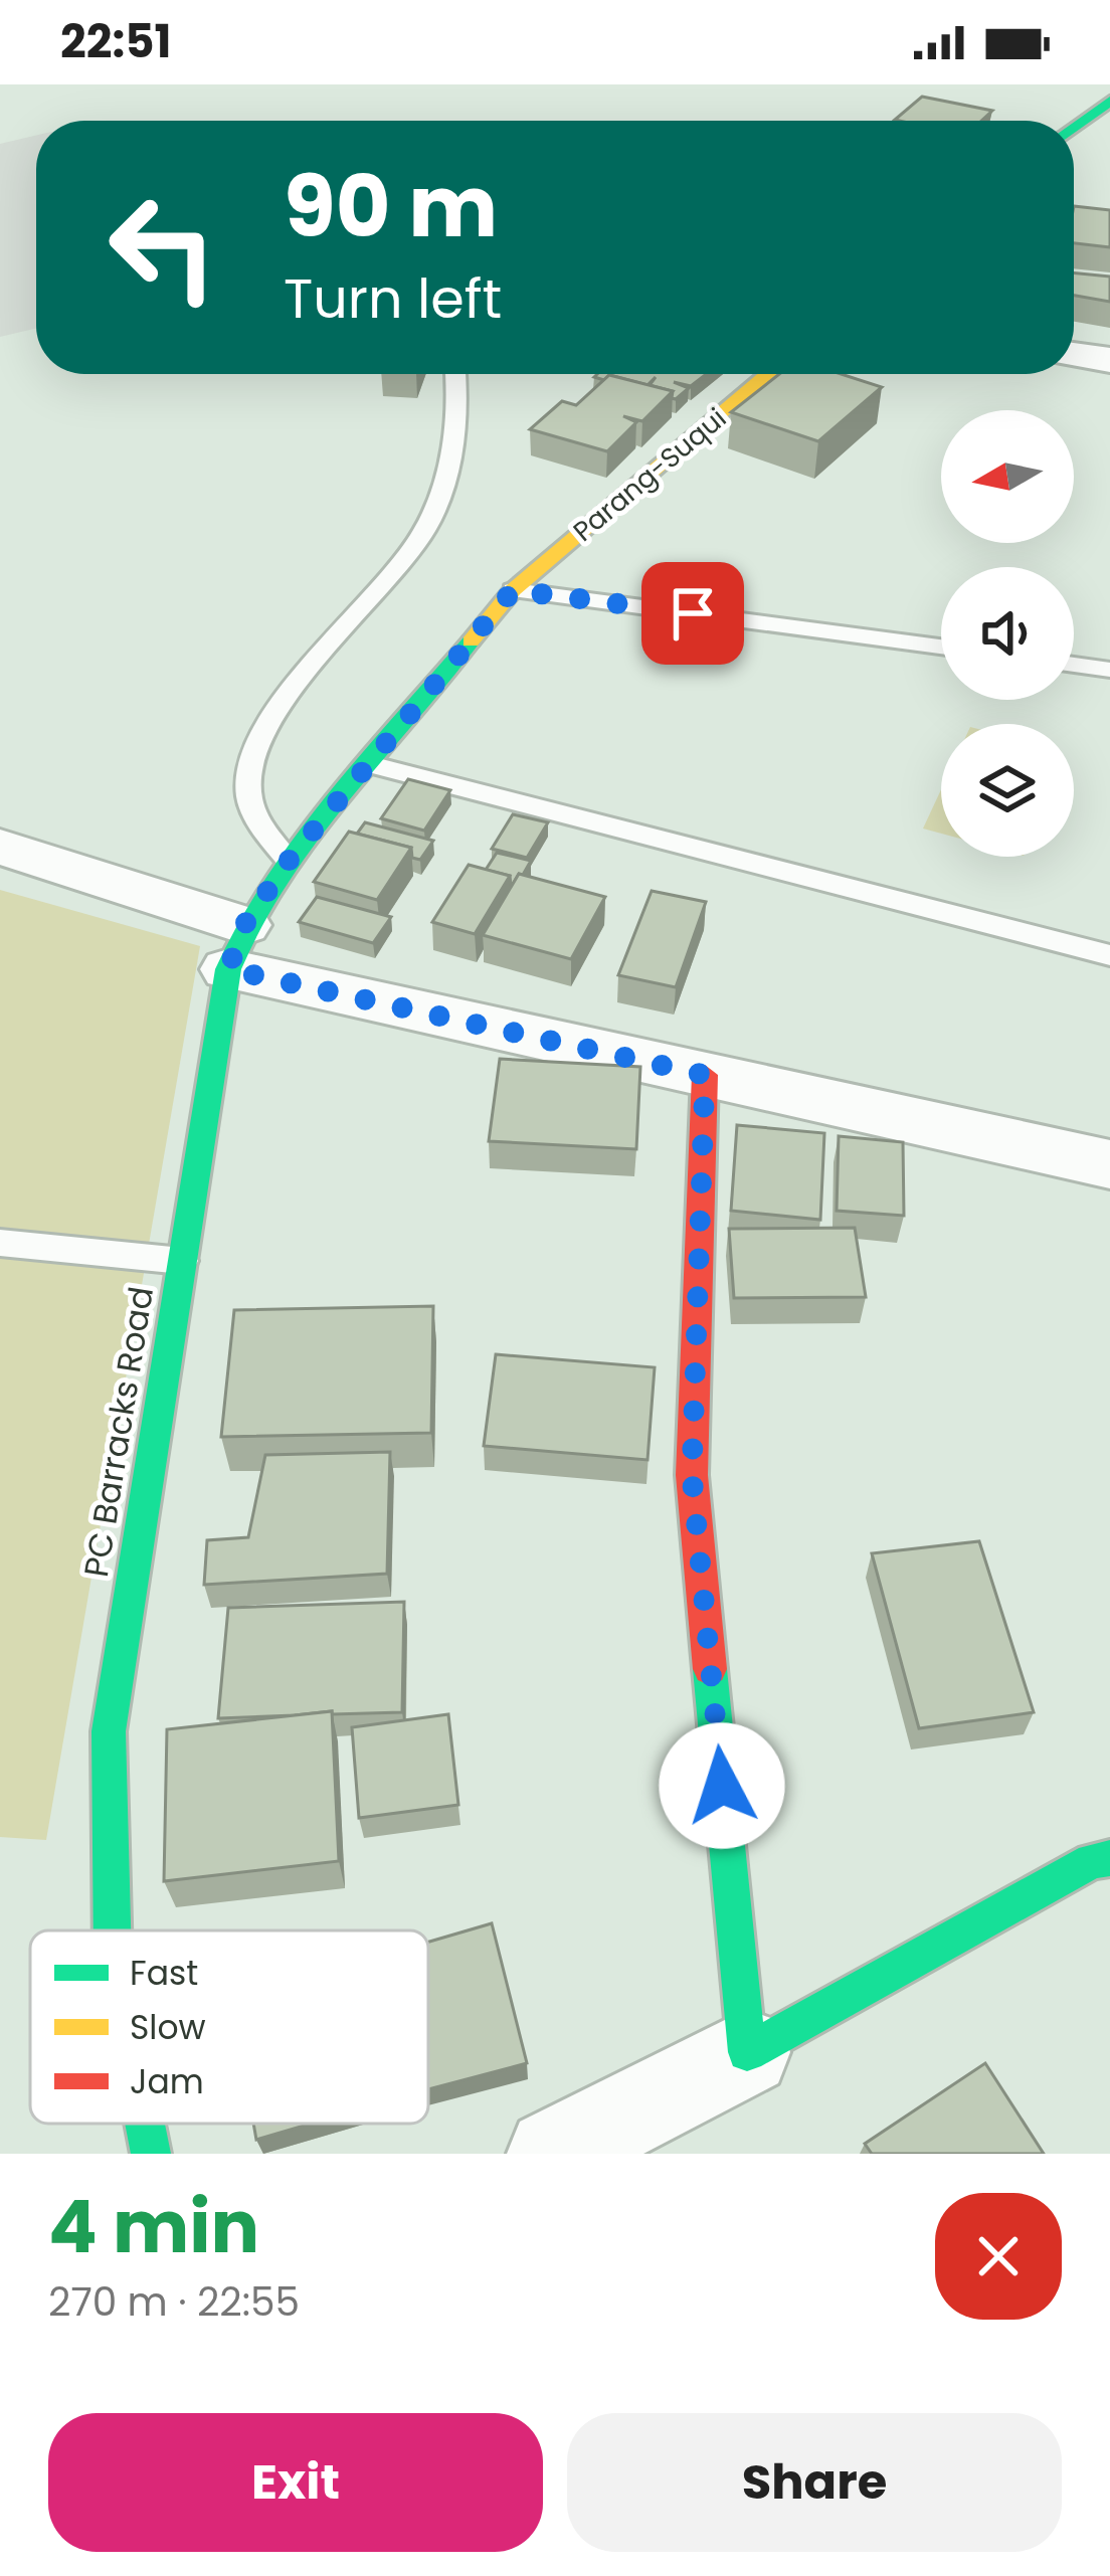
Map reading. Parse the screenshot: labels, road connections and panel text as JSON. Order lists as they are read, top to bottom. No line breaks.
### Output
{"streets":{"main road":["Parang-Suqui","PC Barracks Road"]},"crossings":[["Parang-Suqui","PC Barracks Road"]],"legend":["Fast","Slow","Jam"],"north":"left","page":{"status":"22:51","turn":["90 m","Turn left"],"heading":["4 min","270 m · 22:55"],"buttons":["Exit","Share"]}}
